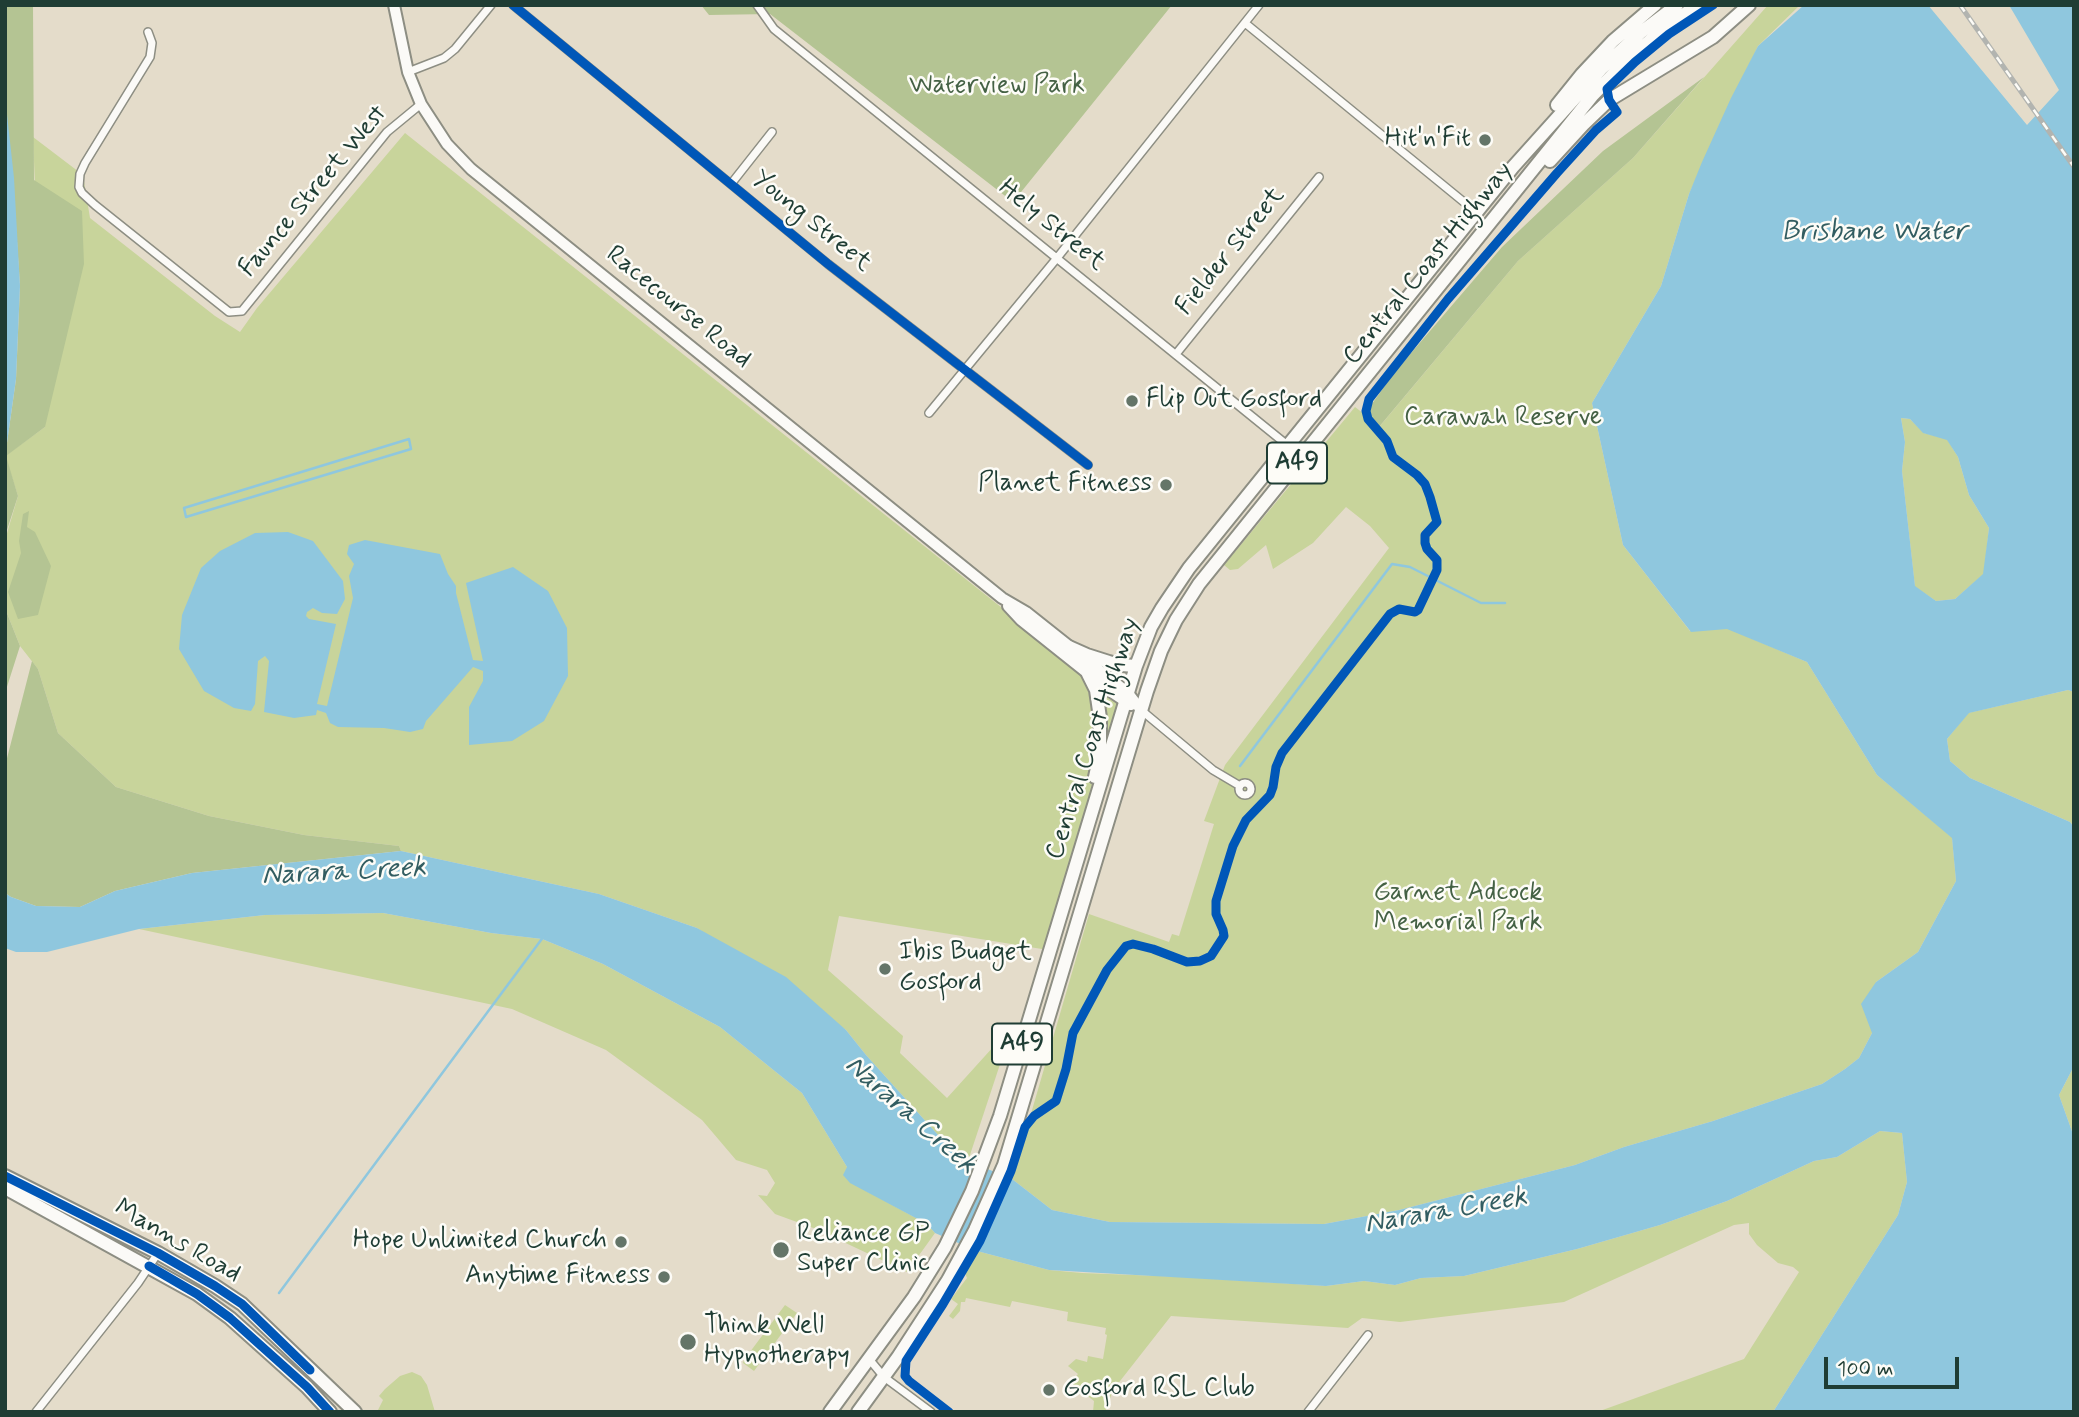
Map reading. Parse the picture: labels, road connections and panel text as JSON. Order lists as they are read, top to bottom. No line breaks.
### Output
{"streets":{"main road":["Central Coast Highway","Racecourse Road","A49","Manns Road"],"street":["Faunce Street West","Young Street","Hely Street","Fielder Street"]},"crossings":[["Faunce Street West","Racecourse Road"],["Hely Street","Fielder Street"],["Hely Street","Central Coast Highway"],["Central Coast Highway","Racecourse Road"]],"water":["Brisbane Water","Narara Creek"],"parks":["Waterview Park","Carawah Reserve","Garnet Adcock Memorial Park"],"places":["Hit'n'Fit","Flip Out Gosford","Planet Fitness","Ibis Budget Gosford","Hope Unlimited Church","Reliance GP Super Clinic","Anytime Fitness","Think Well Hypnotherapy","Gosford RSL Club"],"scale_bar":"100 m"}
